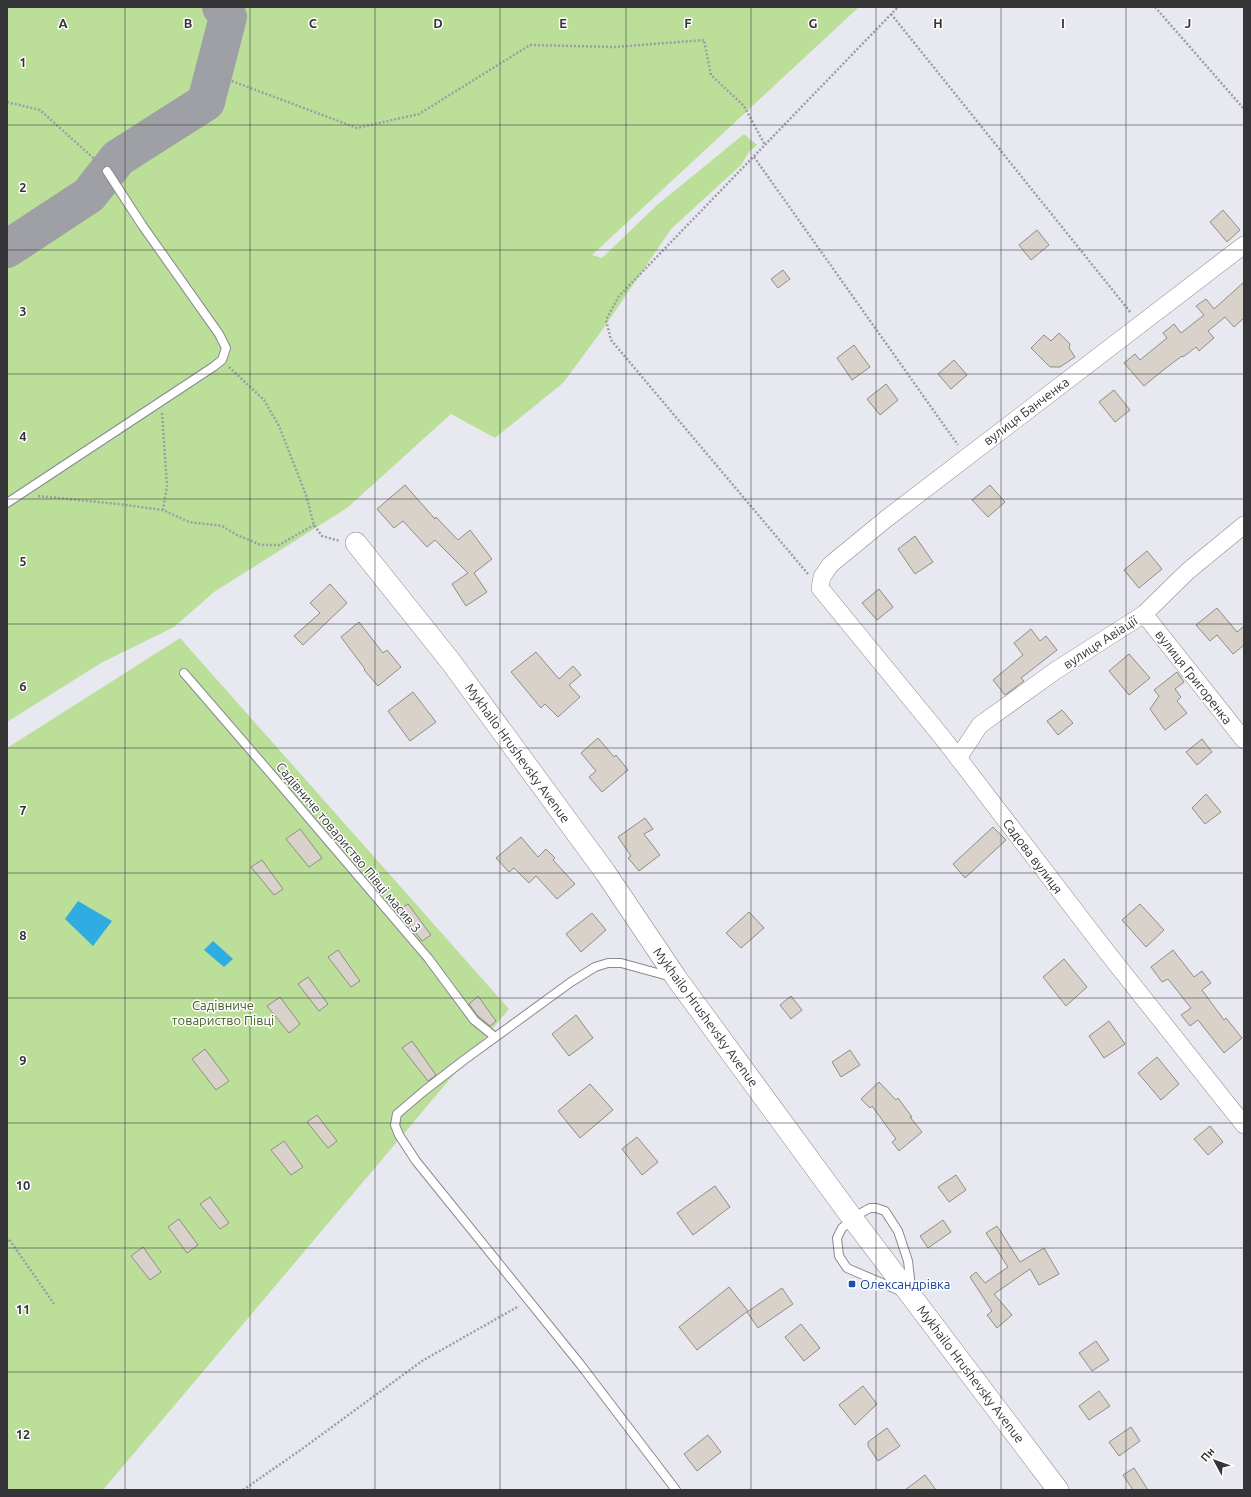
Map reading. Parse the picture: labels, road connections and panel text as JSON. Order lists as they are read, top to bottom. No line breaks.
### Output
{"streets":{"street":["вулиця Банченка","вулиця Авіації","вулиця Григоренка","Mykhailo Hrushevsky Avenue","Садова вулиця"],"lane":["Садівниче товариство Півці масив 3"]},"crossings":[["вулиця Банченка","Садова вулиця"],["вулиця Авіації","вулиця Григоренка"],["вулиця Авіації","Садова вулиця"]],"parks":["Садівниче товариство Півці"],"places":{"transit":["Олександрівка"]},"north":"top left","grid":{"columns":["A","B","C","D","E","F","G","H","I","J"],"rows":["1","2","3","4","5","6","7","8","9","10","11","12"]}}
